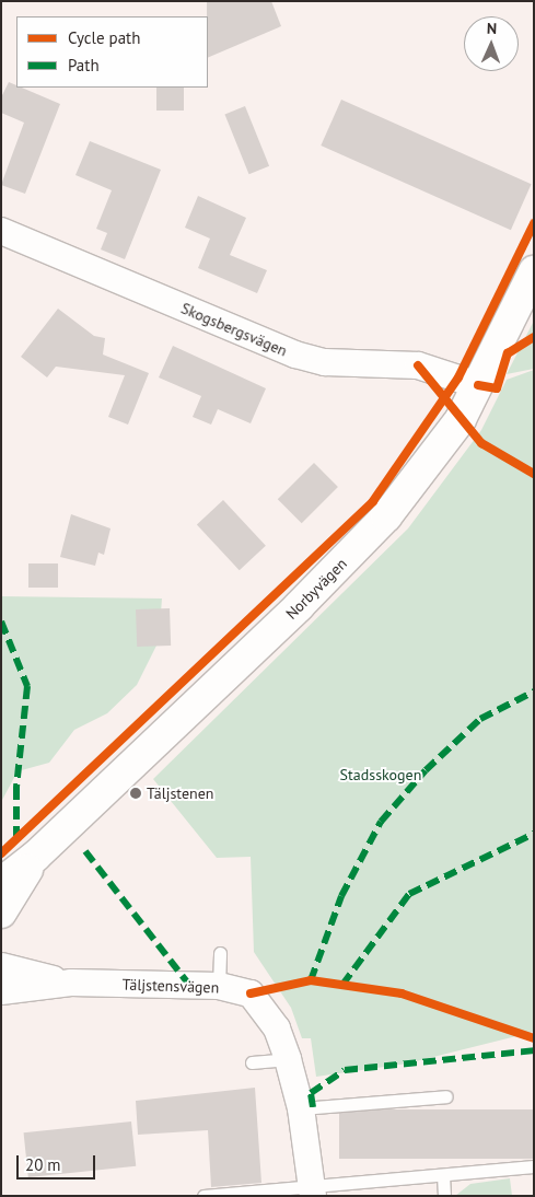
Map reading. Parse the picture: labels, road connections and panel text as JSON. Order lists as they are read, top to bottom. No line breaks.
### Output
{"streets":{"street":["Skogsbergsvägen","Norbyvägen","Täljstensvägen"]},"crossings":[["Skogsbergsvägen","Norbyvägen"]],"parks":["Stadsskogen"],"places":["Täljstenen"],"legend":["Cycle path","Path"],"scale_bar":"20 m","north":"top"}
